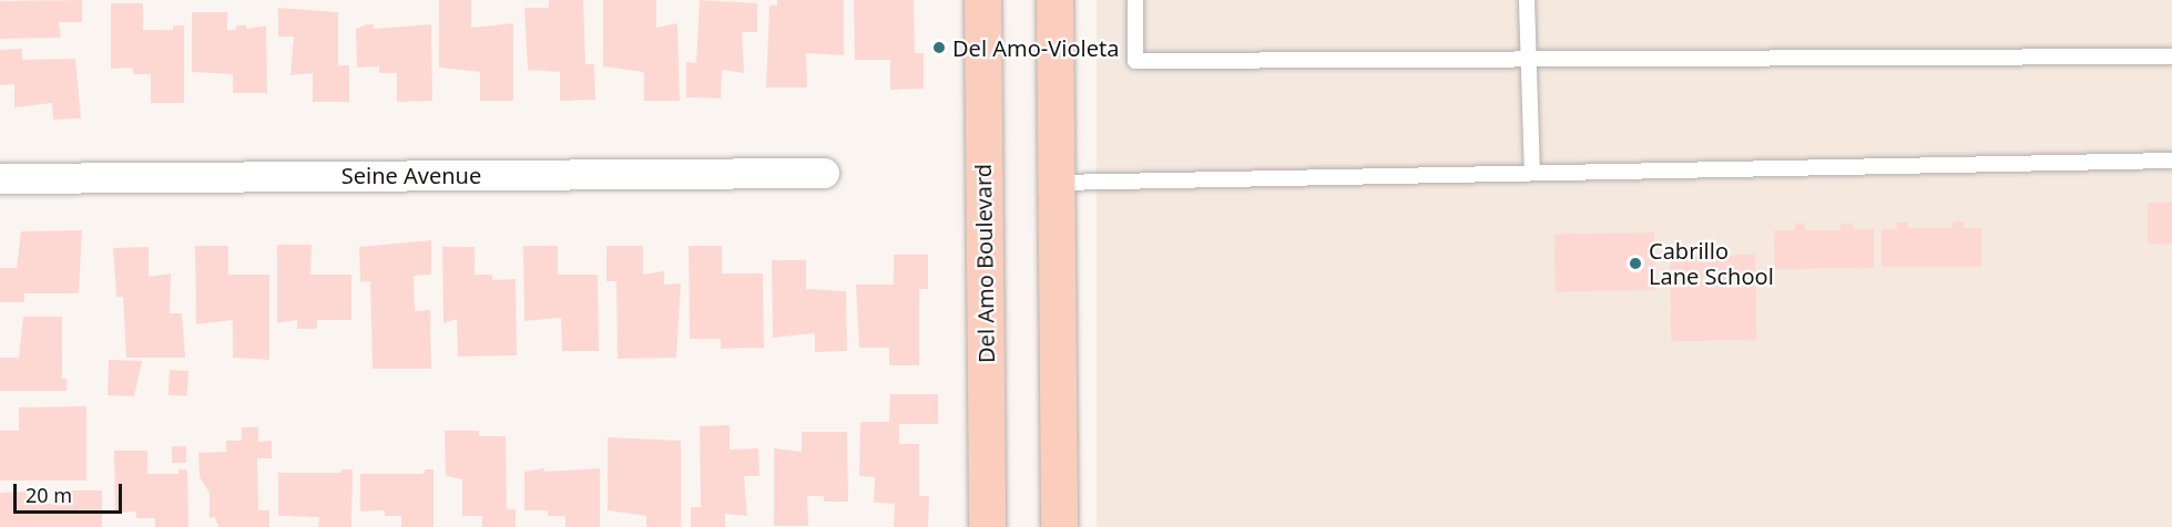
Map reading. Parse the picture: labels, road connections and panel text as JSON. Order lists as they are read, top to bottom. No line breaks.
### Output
{"streets":{"main road":["Del Amo Boulevard"],"street":["Seine Avenue"]},"places":["Del Amo-Violeta","Cabrillo Lane School"],"scale_bar":"20 m"}
